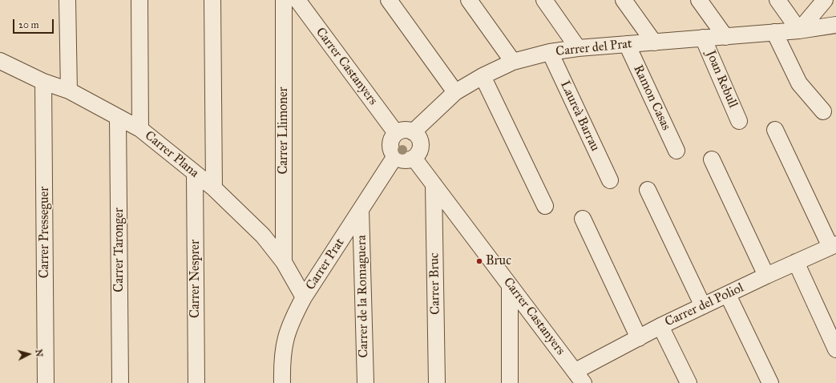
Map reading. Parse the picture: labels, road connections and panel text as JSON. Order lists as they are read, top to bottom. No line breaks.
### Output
{"streets":{"street":["Carrer del Prat","Carrer Castanyers","Joan Rebull","Ramon Casas","Laureà Barrau","Carrer Llimoner","Carrer Plana","Carrer Presseguer","Carrer Taronger","Carrer Prat","Carrer Nesprer","Carrer Bruc","Carrer de la Romaguera","Carrer del Poliol"]},"crossings":[["Carrer del Prat","Carrer Castanyers"],["Carrer del Prat","Joan Rebull"],["Carrer del Prat","Ramon Casas"],["Carrer del Prat","Laureà Barrau"],["Carrer del Prat","Carrer Prat"],["Carrer Castanyers","Carrer Prat"],["Carrer Castanyers","Carrer Bruc"],["Carrer Castanyers","Carrer del Poliol"],["Carrer Llimoner","Carrer Plana"],["Carrer Plana","Carrer Presseguer"],["Carrer Plana","Carrer Taronger"],["Carrer Plana","Carrer Prat"],["Carrer Plana","Carrer Nesprer"],["Carrer Prat","Carrer de la Romaguera"]],"places":["Bruc"],"scale_bar":"20 m","north":"right"}
